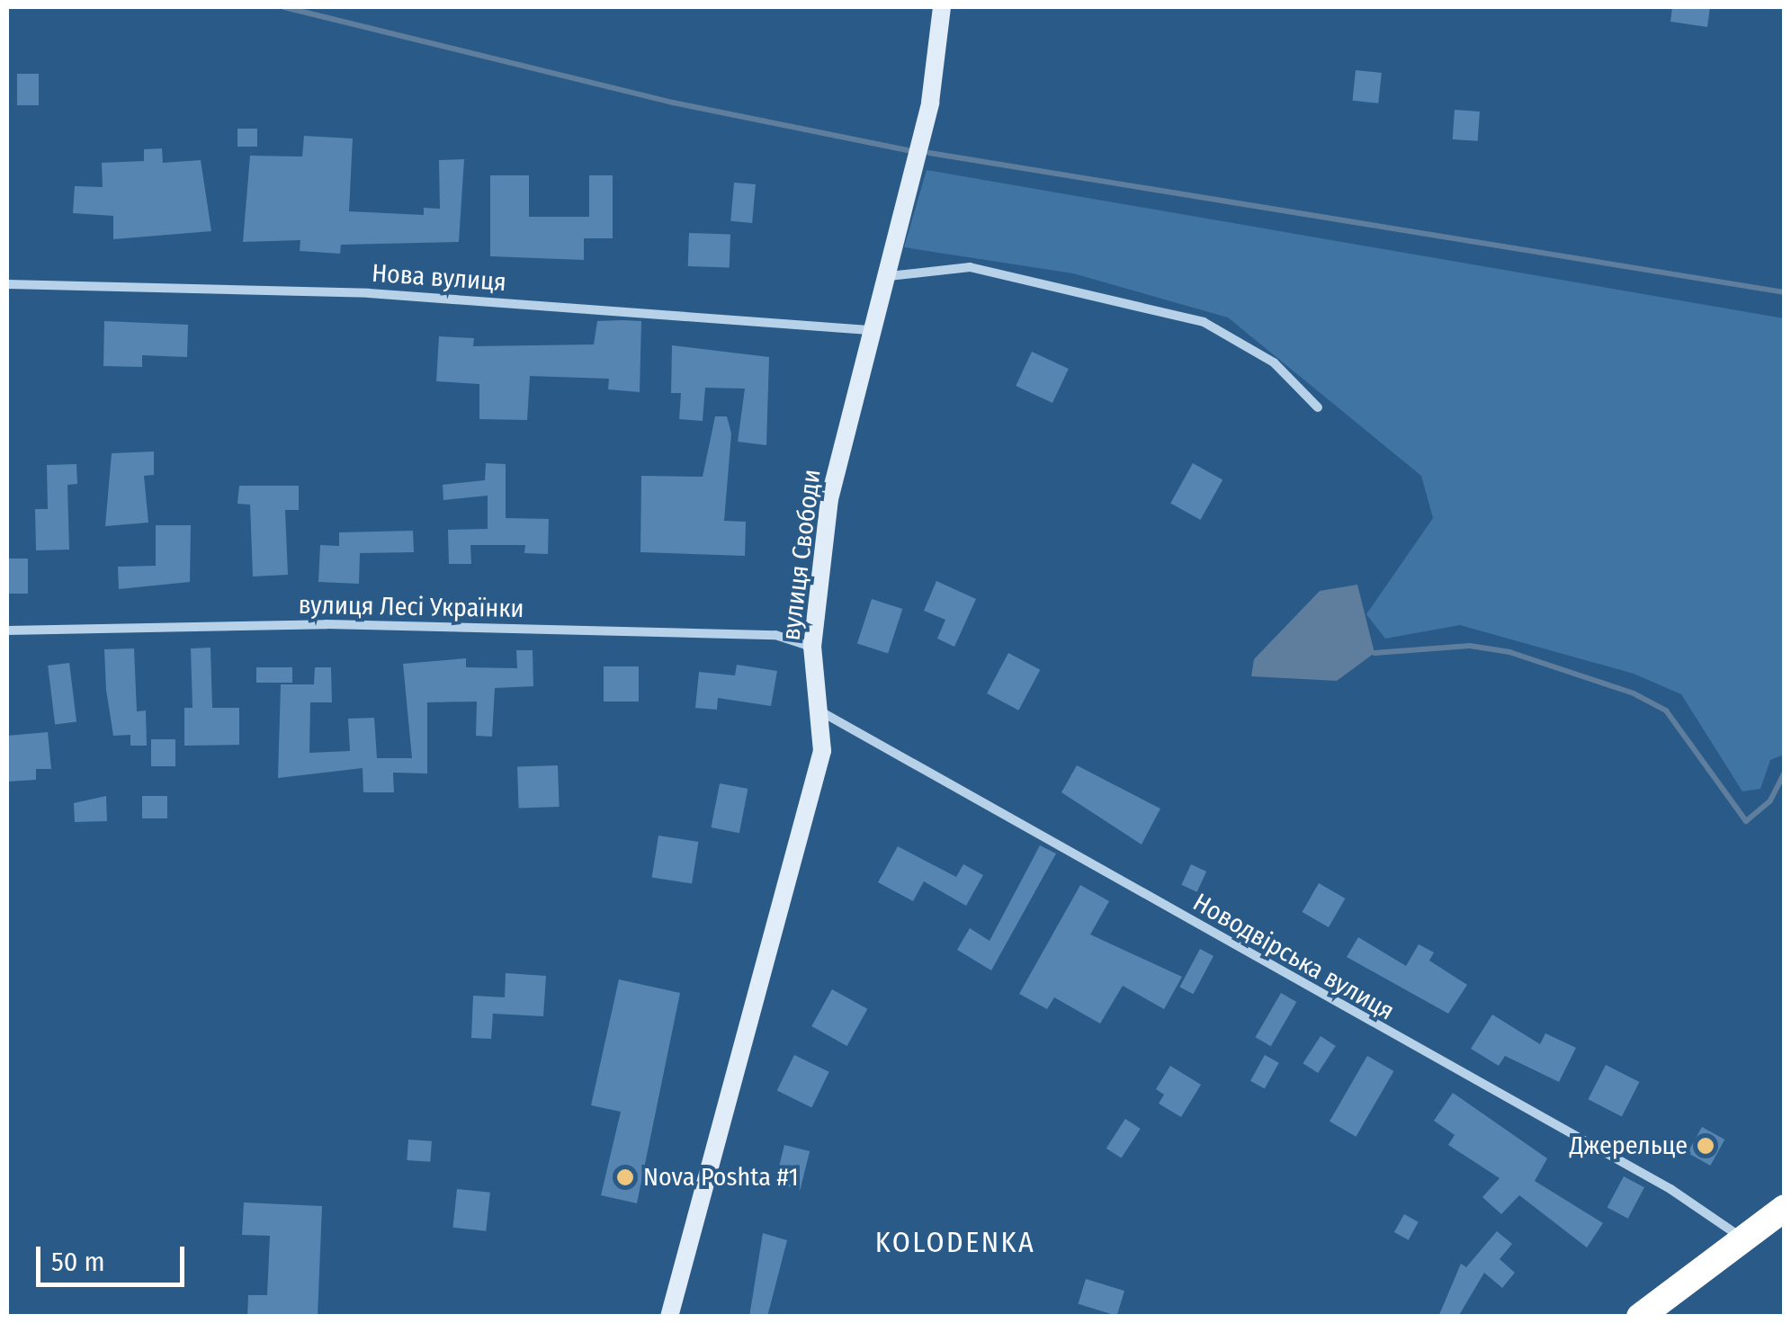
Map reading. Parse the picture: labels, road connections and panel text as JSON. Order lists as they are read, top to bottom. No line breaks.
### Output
{"streets":{"main road":["вулиця Свободи"],"street":["Нова вулиця","вулиця Лесі Українки","Новодвірська вулиця"]},"crossings":[["Нова вулиця","вулиця Свободи"],["вулиця Свободи","вулиця Лесі Українки"],["вулиця Свободи","Новодвірська вулиця"]],"districts":["KOLODENKA"],"places":["Джерельце","Nova Poshta #1"],"scale_bar":"50 m"}
